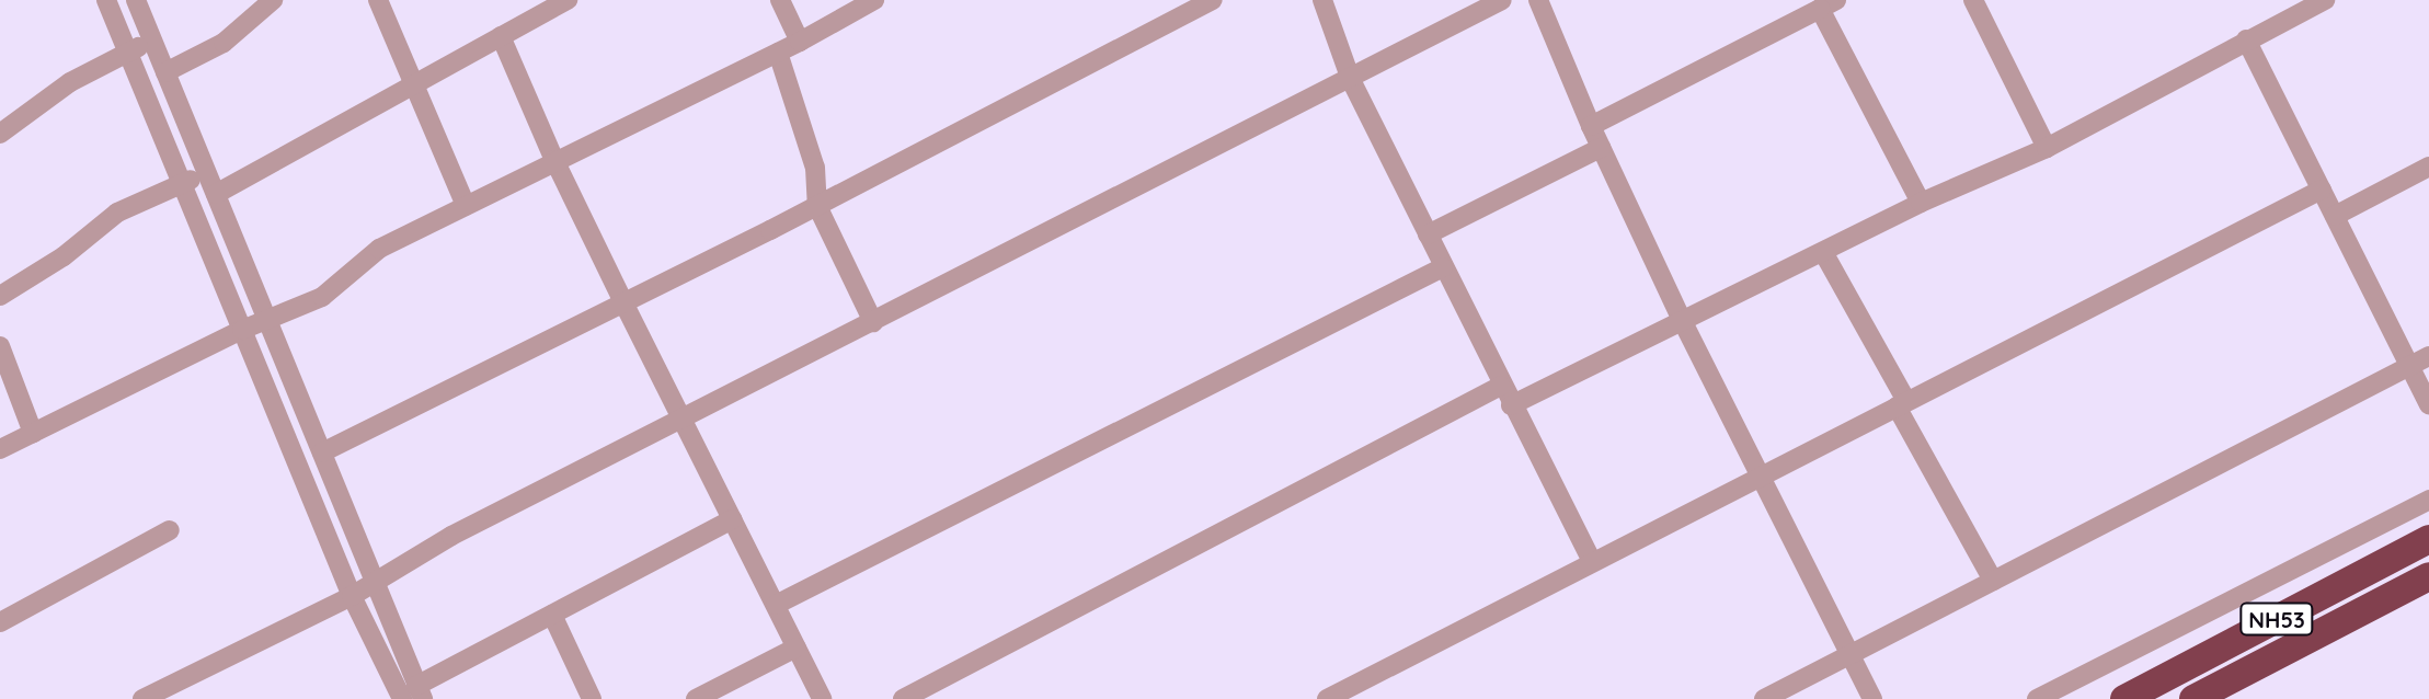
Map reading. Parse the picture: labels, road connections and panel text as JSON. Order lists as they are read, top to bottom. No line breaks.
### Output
{"streets":{"highway":["NH53"]}}
